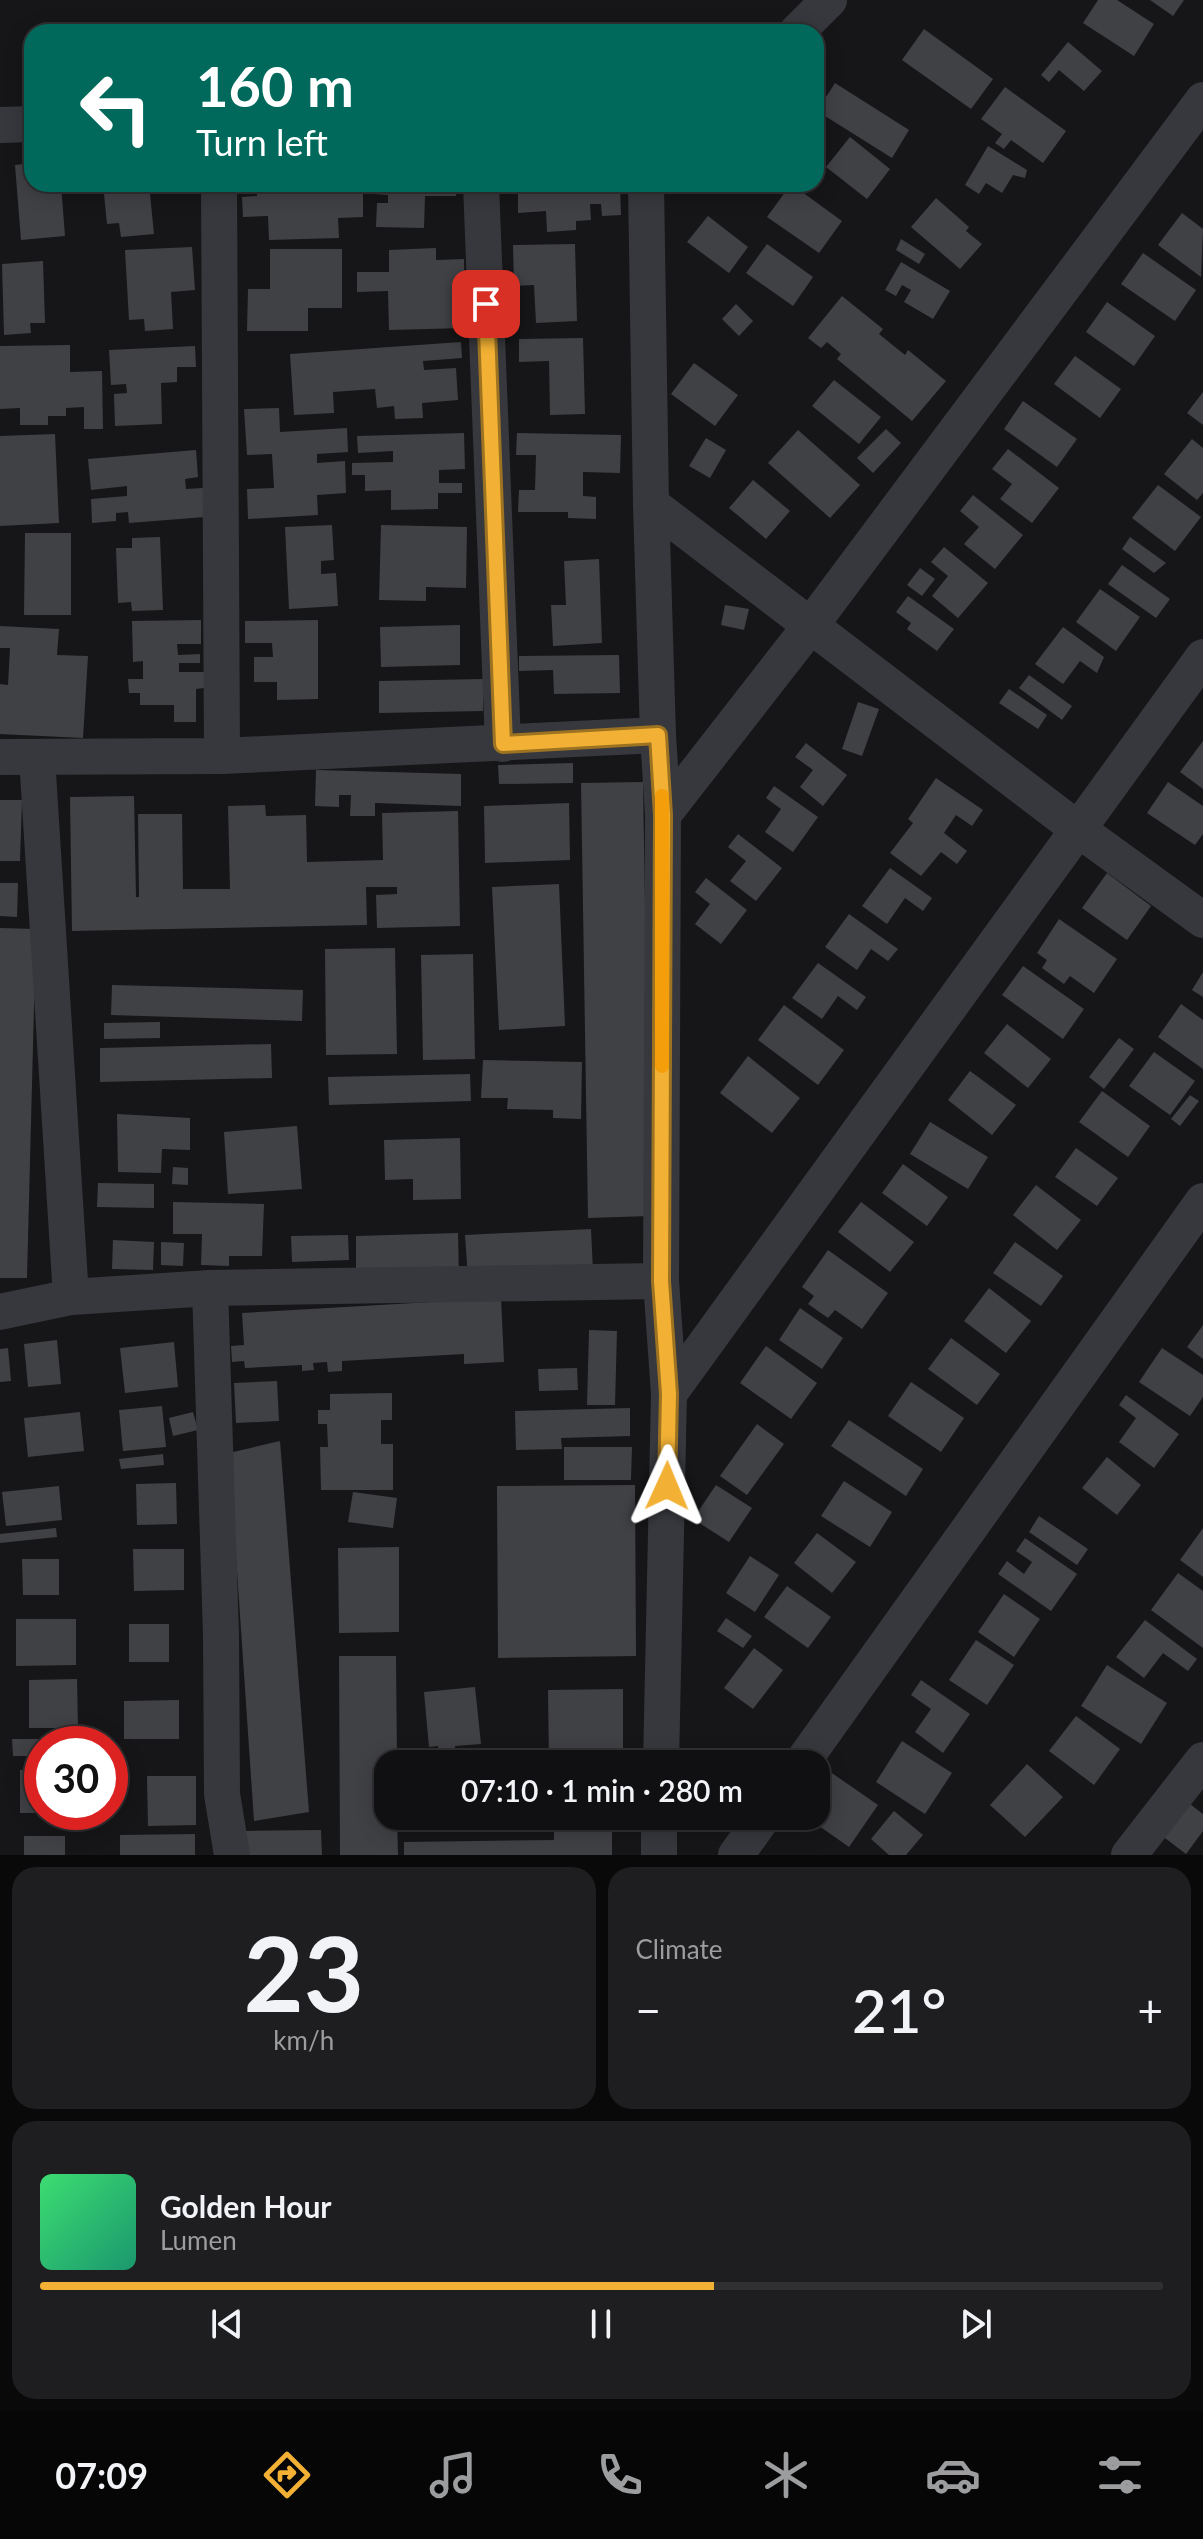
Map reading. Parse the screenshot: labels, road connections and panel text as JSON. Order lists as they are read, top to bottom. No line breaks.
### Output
{"page":{"turn":["160 m","Turn left"],"limit":"30","trip":"07:10 · 1 min · 280 m","tile":[["23","km/h"],"Climate"],"heat":["−","21°","+"],"song":["Golden Hour","Lumen"],"tabs":"07:09"}}
